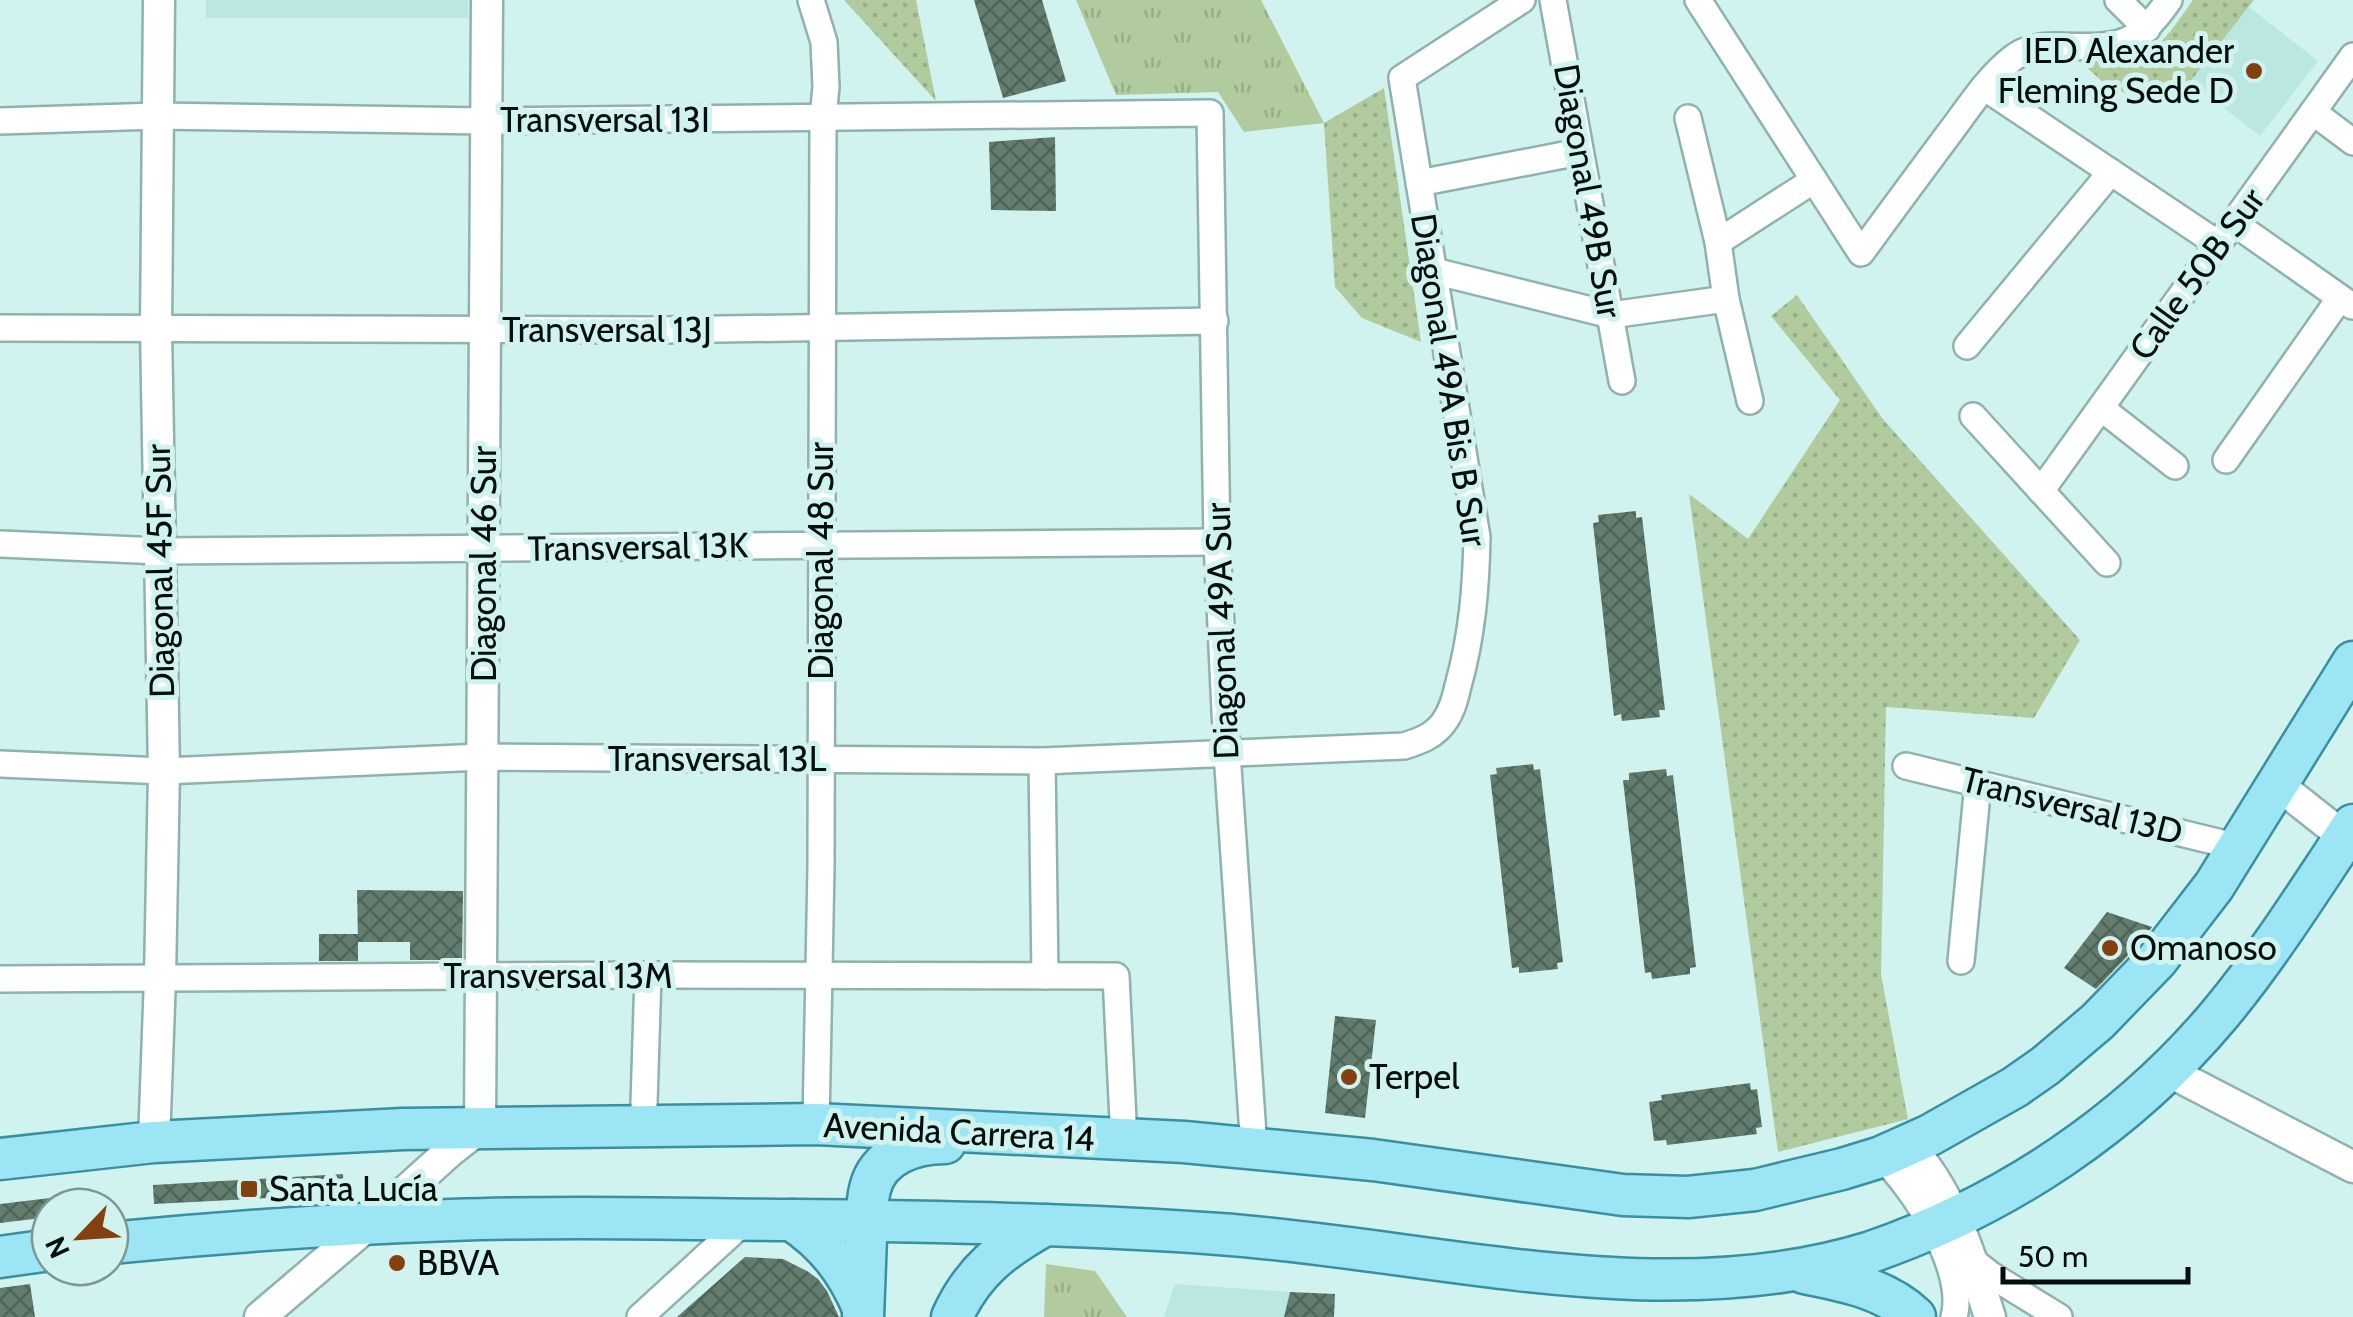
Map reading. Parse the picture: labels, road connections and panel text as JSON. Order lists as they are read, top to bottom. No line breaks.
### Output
{"streets":{"main road":["Avenida Carrera 14"],"street":["Transversal 13I","Diagonal 49B Sur","Calle 50B Sur","Transversal 13J","Diagonal 49A Bis B Sur","Transversal 13K","Diagonal 48 Sur","Diagonal 46 Sur","Diagonal 45F Sur","Diagonal 49A Sur","Transversal 13L","Transversal 13D","Transversal 13M"]},"crossings":[["Transversal 13I","Diagonal 48 Sur"],["Transversal 13I","Diagonal 46 Sur"],["Transversal 13I","Diagonal 45F Sur"],["Transversal 13I","Diagonal 49A Sur"],["Transversal 13J","Diagonal 48 Sur"],["Transversal 13J","Diagonal 46 Sur"],["Transversal 13J","Diagonal 45F Sur"],["Transversal 13J","Diagonal 49A Sur"],["Diagonal 49A Bis B Sur","Transversal 13L"],["Transversal 13K","Diagonal 48 Sur"],["Transversal 13K","Diagonal 46 Sur"],["Transversal 13K","Diagonal 45F Sur"],["Transversal 13K","Diagonal 49A Sur"],["Diagonal 48 Sur","Transversal 13L"],["Diagonal 48 Sur","Transversal 13M"],["Diagonal 48 Sur","Avenida Carrera 14"],["Diagonal 46 Sur","Transversal 13L"],["Diagonal 46 Sur","Transversal 13M"],["Diagonal 46 Sur","Avenida Carrera 14"],["Diagonal 45F Sur","Transversal 13L"],["Diagonal 45F Sur","Transversal 13M"],["Diagonal 45F Sur","Avenida Carrera 14"],["Diagonal 49A Sur","Transversal 13L"],["Diagonal 49A Sur","Avenida Carrera 14"],["Transversal 13D","Avenida Carrera 14"],["Transversal 13M","Avenida Carrera 14"]],"places":{"other":["IED Alexander Fleming Sede D","Omanoso","Terpel","BBVA"],"transit":["Santa Lucía"]},"scale_bar":"50 m","north":"bottom left"}
